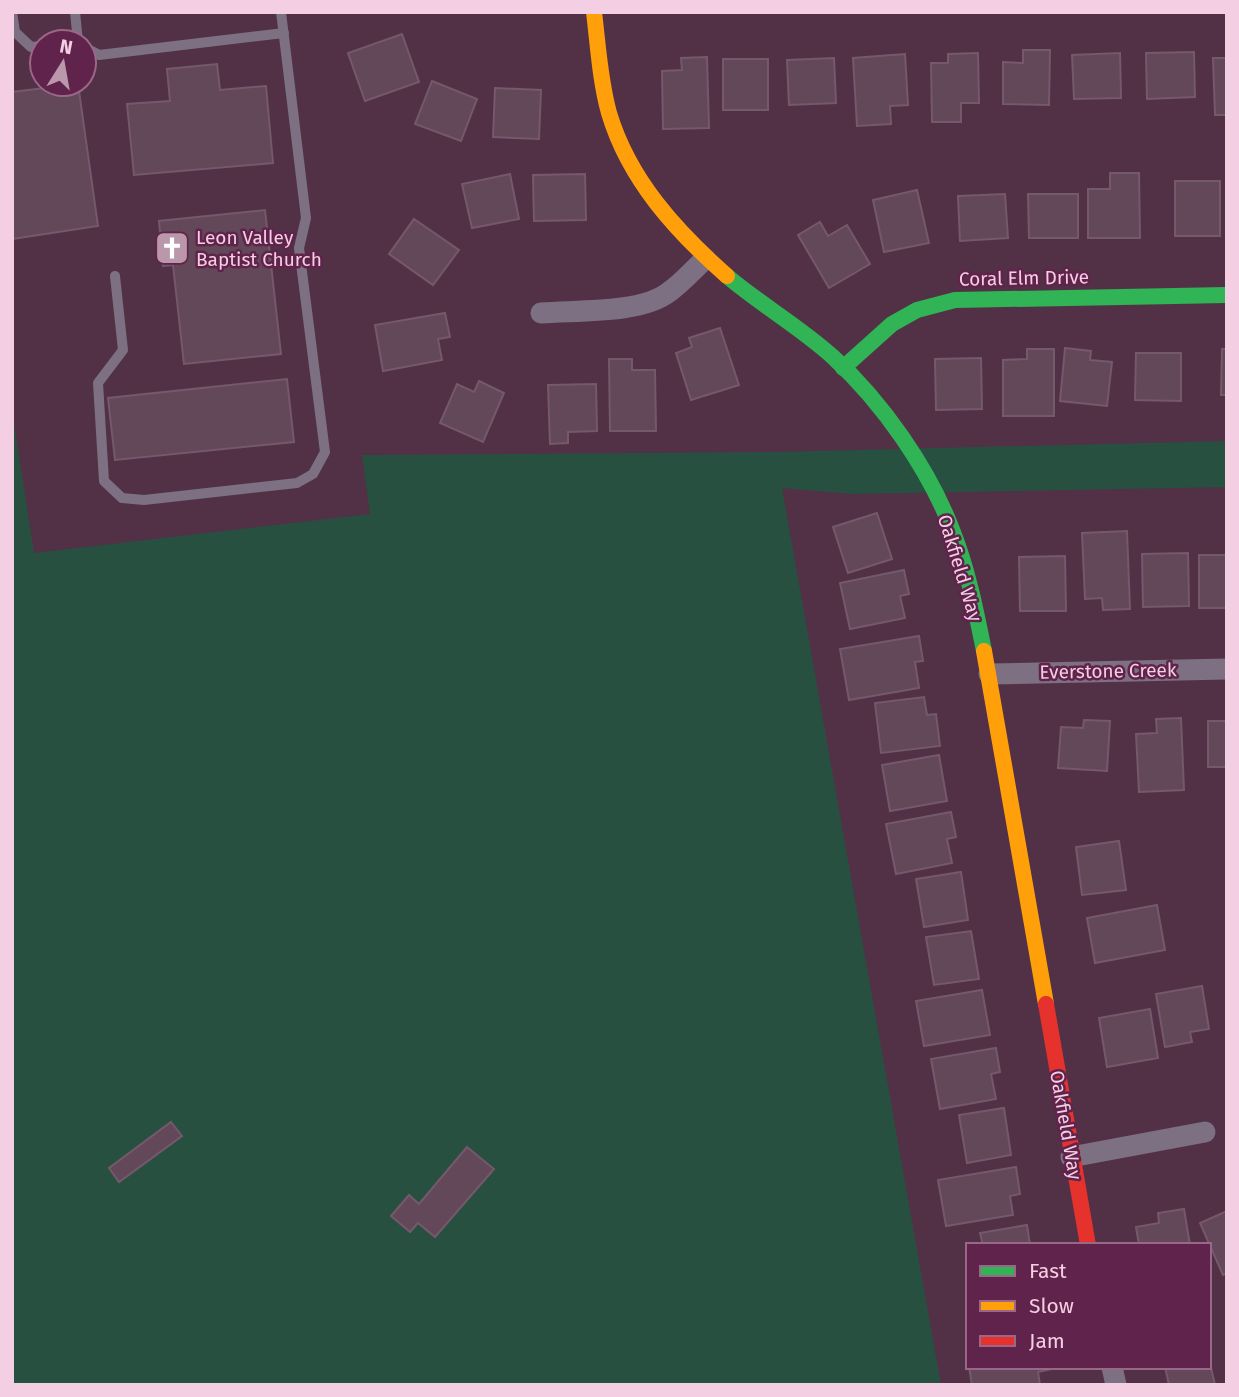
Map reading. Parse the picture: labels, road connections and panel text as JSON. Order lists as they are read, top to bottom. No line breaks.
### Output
{"streets":{"street":["Coral Elm Drive","Oakfield Way","Everstone Creek"]},"crossings":[["Coral Elm Drive","Oakfield Way"],["Oakfield Way","Everstone Creek"]],"places":{"church":["Leon Valley Baptist Church"]},"legend":["Fast","Slow","Jam"],"north":"top"}
